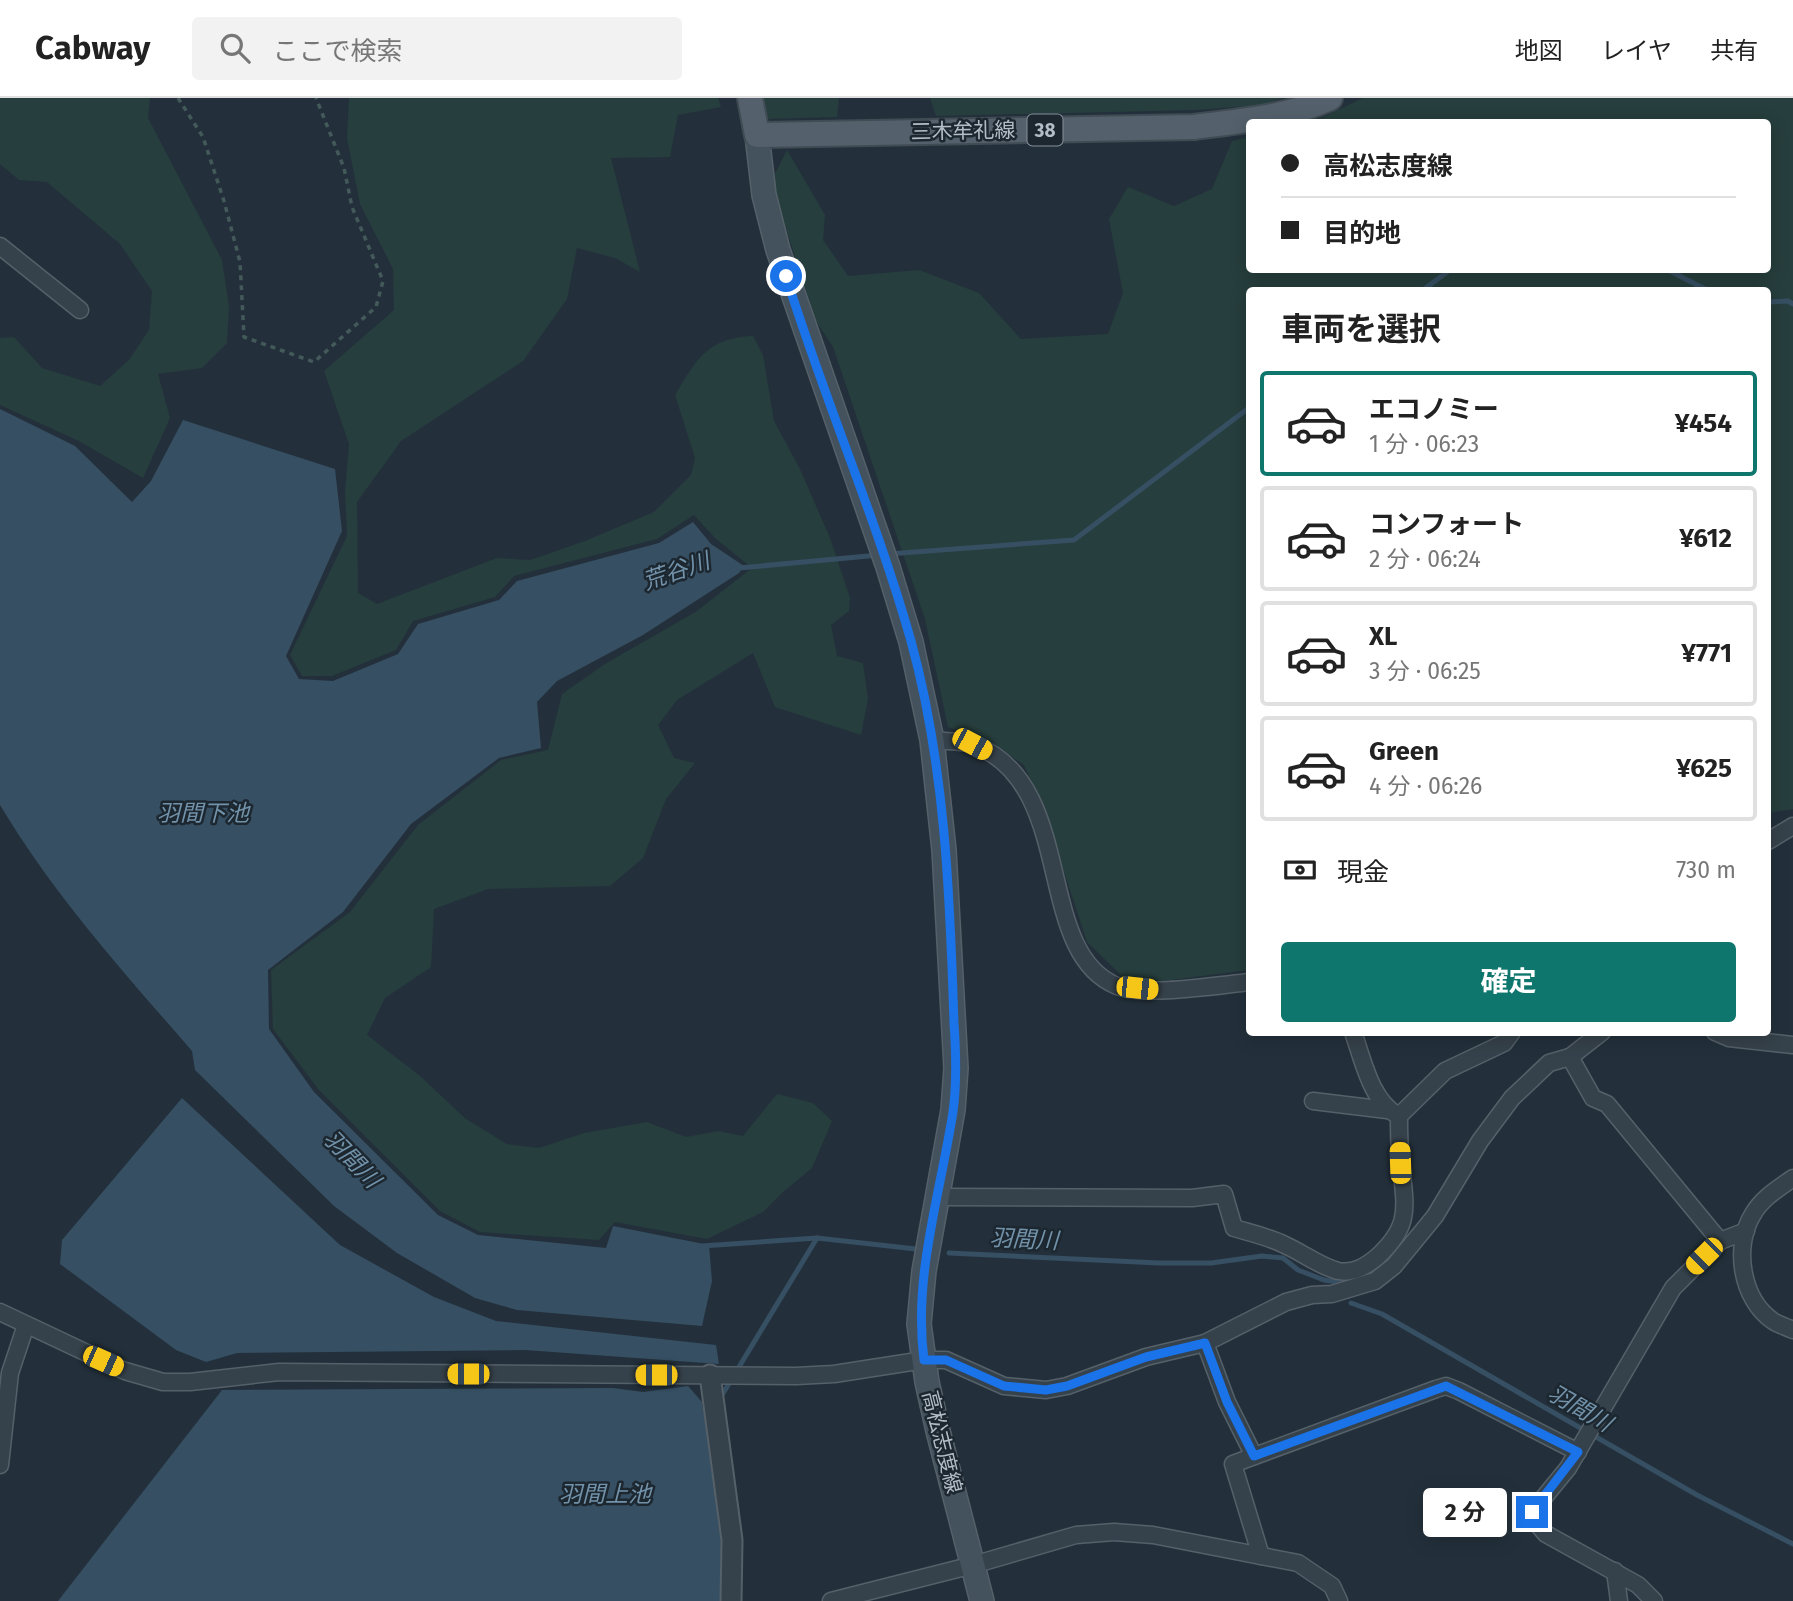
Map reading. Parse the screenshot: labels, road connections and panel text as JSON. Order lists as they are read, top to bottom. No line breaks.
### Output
{"streets":{"main road":["38","三木牟礼線","高松志度線"]},"crossings":[["三木牟礼線","高松志度線"]],"water":["荒谷川","羽間下池","羽間川","羽間上池"],"page":{"header":"Cabway","search":"ここで検索","nav":["地図","レイヤ","共有"],"banner":["高松志度線","目的地"],"heading":"車両を選択","list":[{"name":"エコノミー","note":"1 分 · 06:23","value":"¥454"},{"name":"コンフォート","note":"2 分 · 06:24","value":"¥612"},{"name":"XL","note":"3 分 · 06:25","value":"¥771"},{"name":"Green","note":"4 分 · 06:26","value":"¥625"}],"pay":["現金","730 m"],"buttons":"確定","bubble":"2 分"}}
